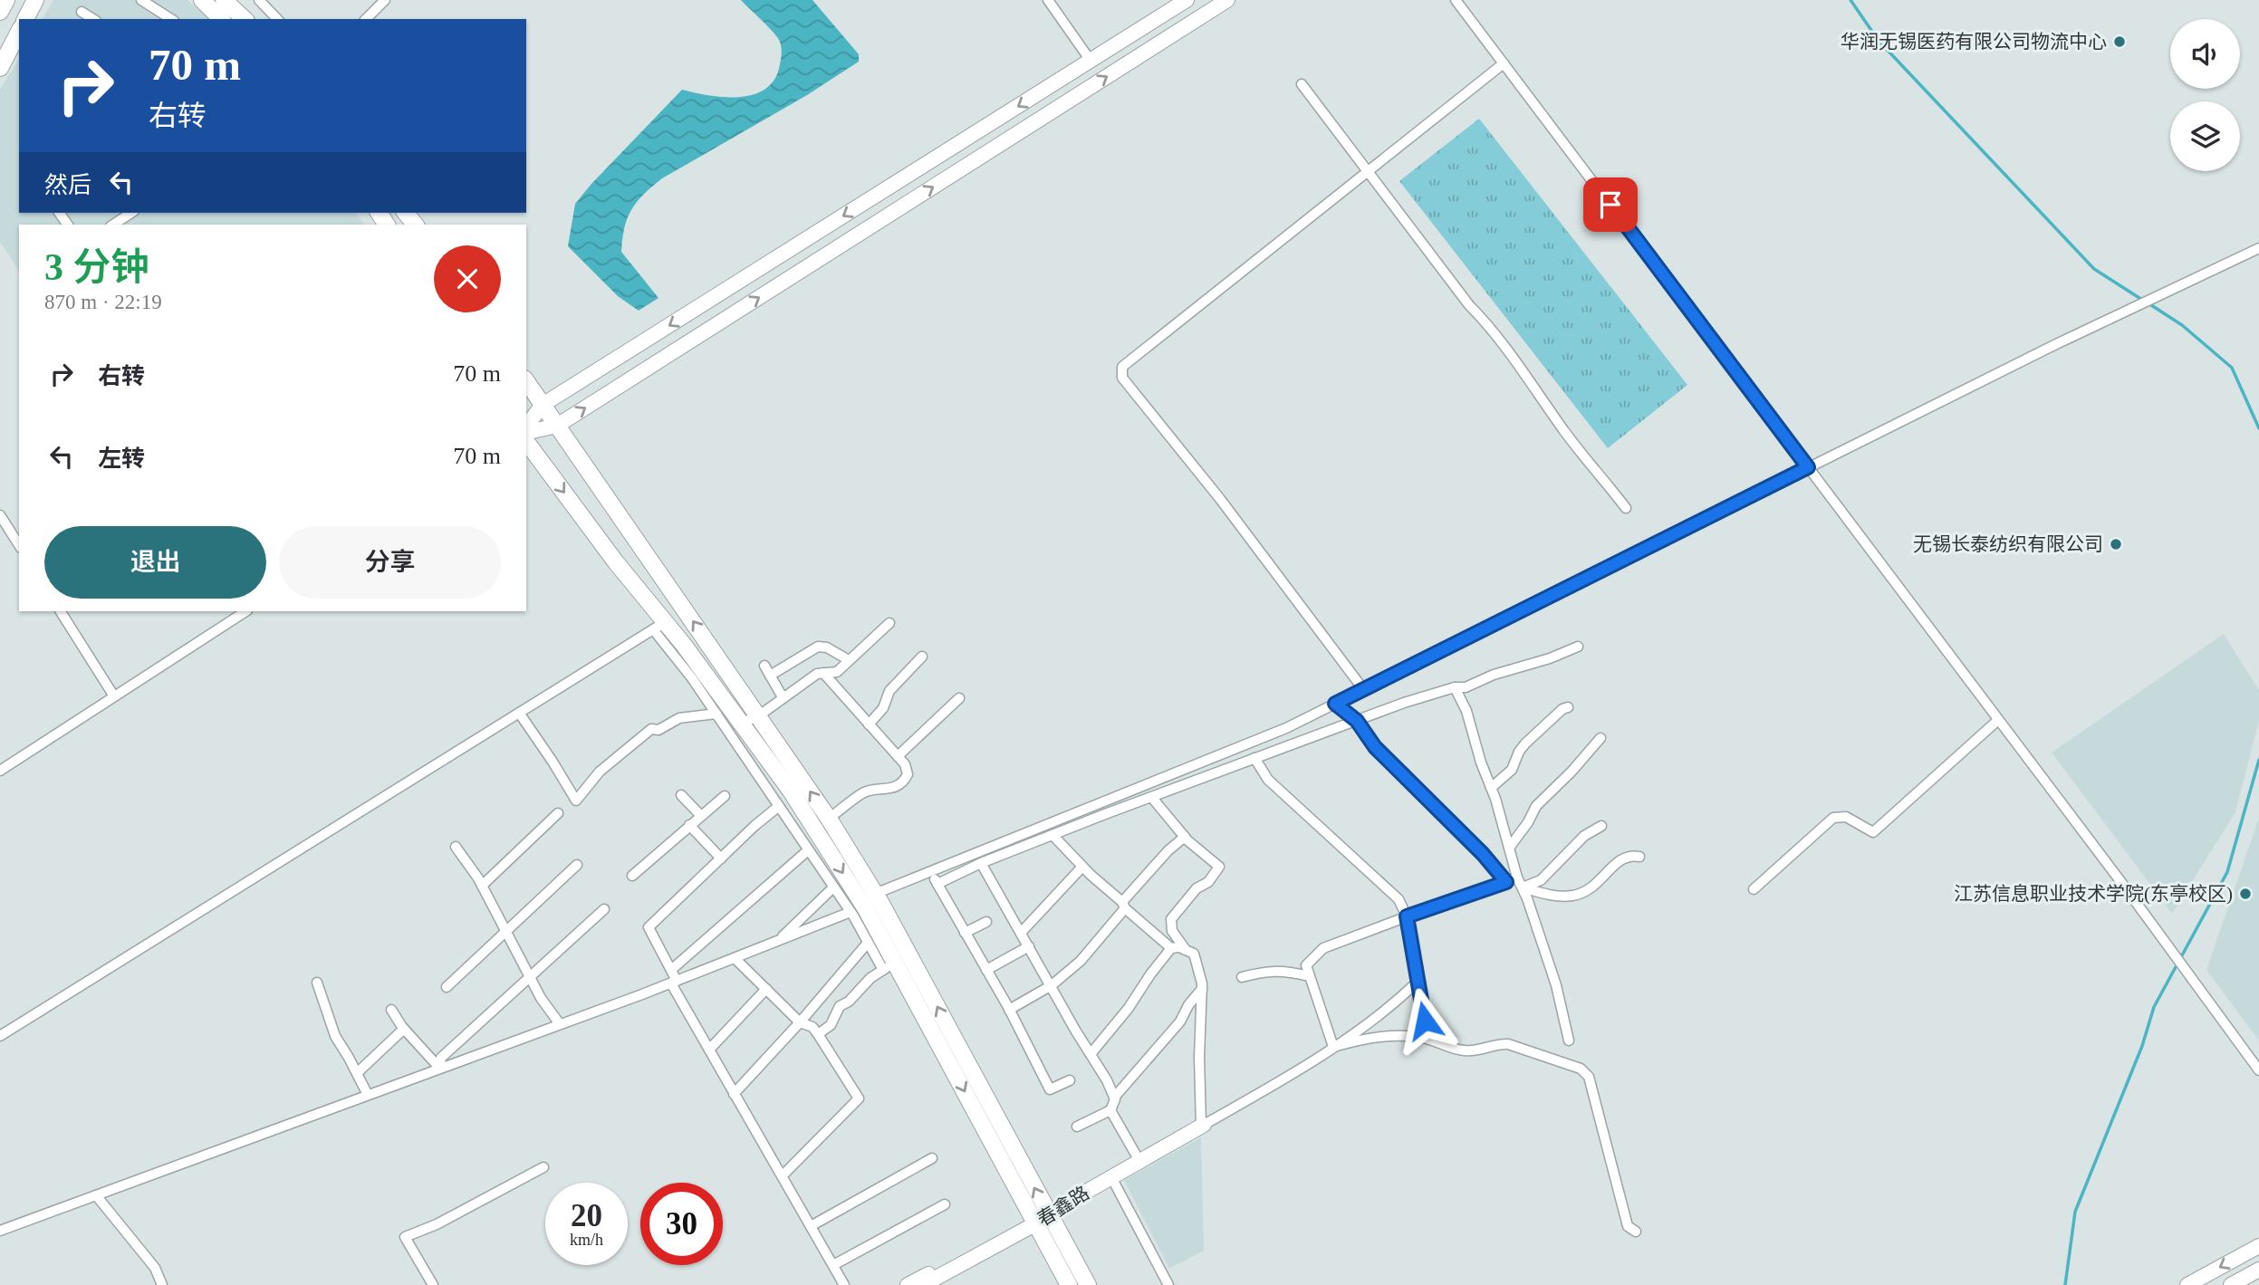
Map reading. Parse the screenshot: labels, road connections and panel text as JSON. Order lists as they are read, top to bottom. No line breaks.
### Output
{"streets":{"main road":["春鑫路"]},"places":["华润无锡医药有限公司物流中心","无锡长泰纺织有限公司","江苏信息职业技术学院(东亭校区)"],"page":{"turn":["70 m","右转"],"then":"然后","heading":["3 分钟","870 m · 22:19"],"list":[{"name":"右转","value":"70 m"},{"name":"左转","value":"70 m"}],"buttons":["退出","分享"],"speed":"20 km/h","limit":"30"}}
